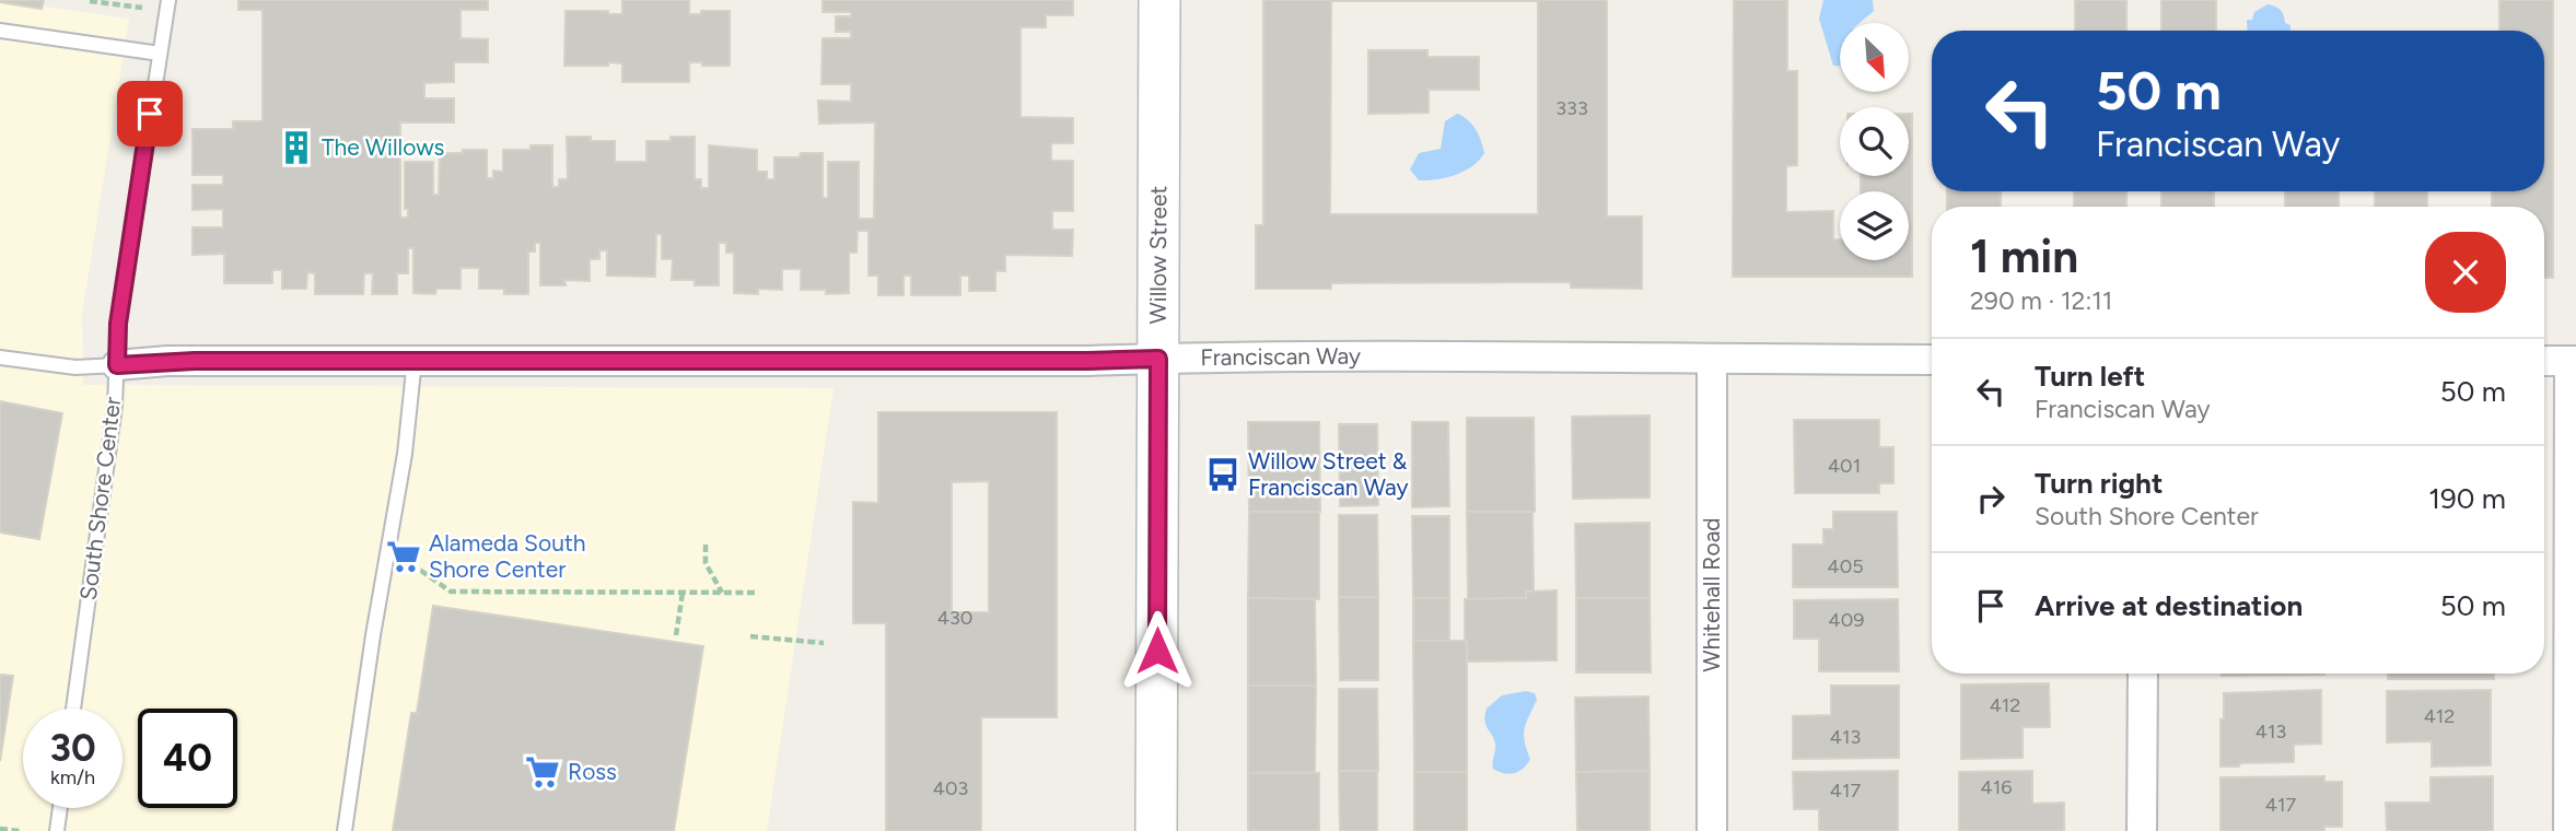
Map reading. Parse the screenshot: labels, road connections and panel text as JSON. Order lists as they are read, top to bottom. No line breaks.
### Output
{"streets":{"street":["Willow Street","Franciscan Way","Whitehall Road"],"lane":["South Shore Center"]},"crossings":[["Willow Street","Franciscan Way"],["Franciscan Way","South Shore Center"],["Franciscan Way","Whitehall Road"]],"places":{"building":["The Willows"],"bus stop":["Willow Street & Franciscan Way"],"supermarket":["Alameda South Shore Center","Ross"]},"house_numbers":["333","401","405","430","409","412","412","413","413","416","403","417","417"],"north":"bottom right","page":{"turn":["50 m","Franciscan Way"],"heading":["1 min","290 m · 12:11"],"list":[{"name":"Turn left","note":"Franciscan Way","value":"50 m"},{"name":"Turn right","note":"South Shore Center","value":"190 m"},{"name":"Arrive at destination","value":"50 m"}],"speed":"30 km/h","limit":"40"}}
